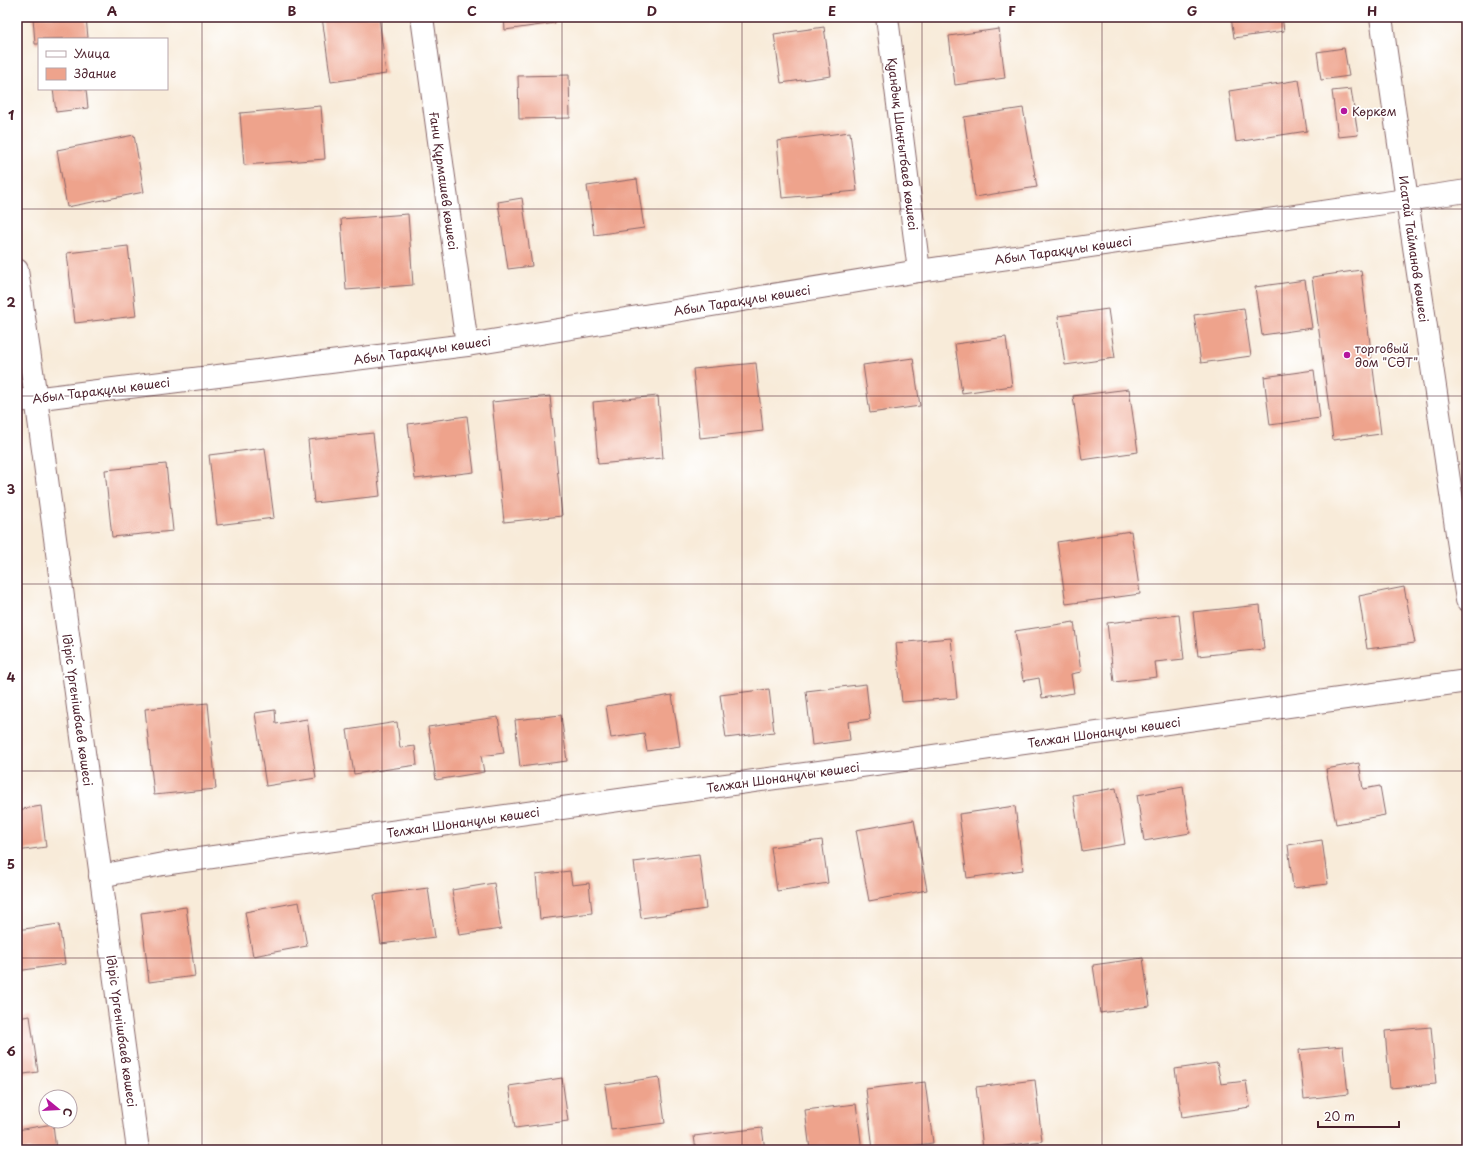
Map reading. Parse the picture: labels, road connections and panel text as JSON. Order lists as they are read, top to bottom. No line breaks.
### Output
{"streets":{"street":["Қуандық Шаңғытбаев көшесі","Ғани Құрмашев көшесі","Исатай Тайманов көшесі","Абыл Тарақұлы көшесі","Ідіріс Үргенішбаев көшесі","Телжан Шонанұлы көшесі"]},"crossings":[["Қуандық Шаңғытбаев көшесі","Абыл Тарақұлы көшесі"],["Ғани Құрмашев көшесі","Абыл Тарақұлы көшесі"],["Исатай Тайманов көшесі","Абыл Тарақұлы көшесі"],["Абыл Тарақұлы көшесі","Ідіріс Үргенішбаев көшесі"],["Ідіріс Үргенішбаев көшесі","Телжан Шонанұлы көшесі"]],"places":["Көркем","торговый дом \"СӘТ\""],"legend":["Улица","Здание"],"scale_bar":"20 m","north":"right","grid":{"columns":["A","B","C","D","E","F","G","H"],"rows":["1","2","3","4","5","6"]}}
